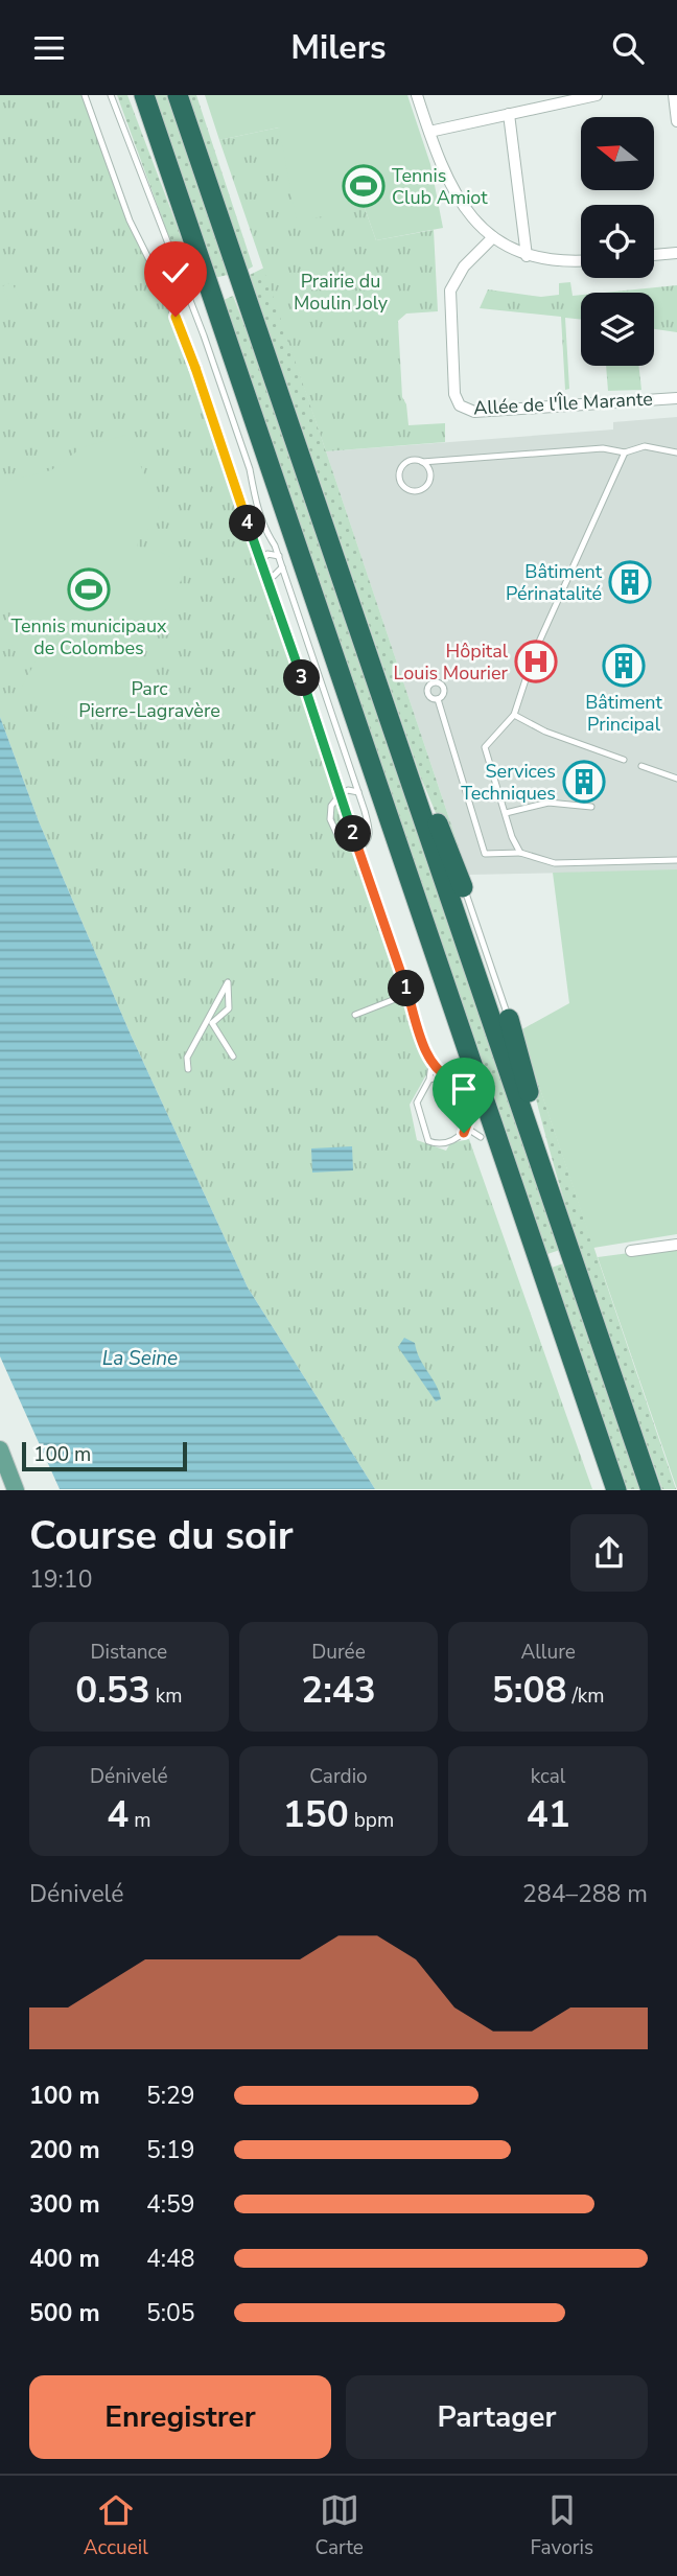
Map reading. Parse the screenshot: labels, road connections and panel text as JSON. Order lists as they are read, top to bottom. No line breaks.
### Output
{"streets":{"street":["Allée de l'Île Marante"]},"water":["La Seine"],"parks":["Prairie du Moulin Joly","Parc Pierre-Lagravère"],"places":{"sports":["Tennis Club Amiot","Tennis municipaux de Colombes"],"building":["Bâtiment Périnatalité","Bâtiment Principal","Services Techniques"],"hospital":["Hôpital Louis Mourier"]},"scale_bar":"100 m","north":"left","page":{"header":"Milers","pins":["4","3","2","1"],"scale":"100 m","heading":["Course du soir","19:10"],"stats":[["Distance","0.53 km"],["Durée","2:43"],["Allure","5:08 /km"],["Dénivelé","4 m"],["Cardio","150 bpm"],["kcal","41"]],"chart":["Dénivelé","284–288 m"],"list":[{"name":"100 m","note":"5:29"},{"name":"200 m","note":"5:19"},{"name":"300 m","note":"4:59"},{"name":"400 m","note":"4:48"},{"name":"500 m","note":"5:05"}],"buttons":["Enregistrer","Partager"],"tabs":["Accueil","Carte","Favoris"]}}
